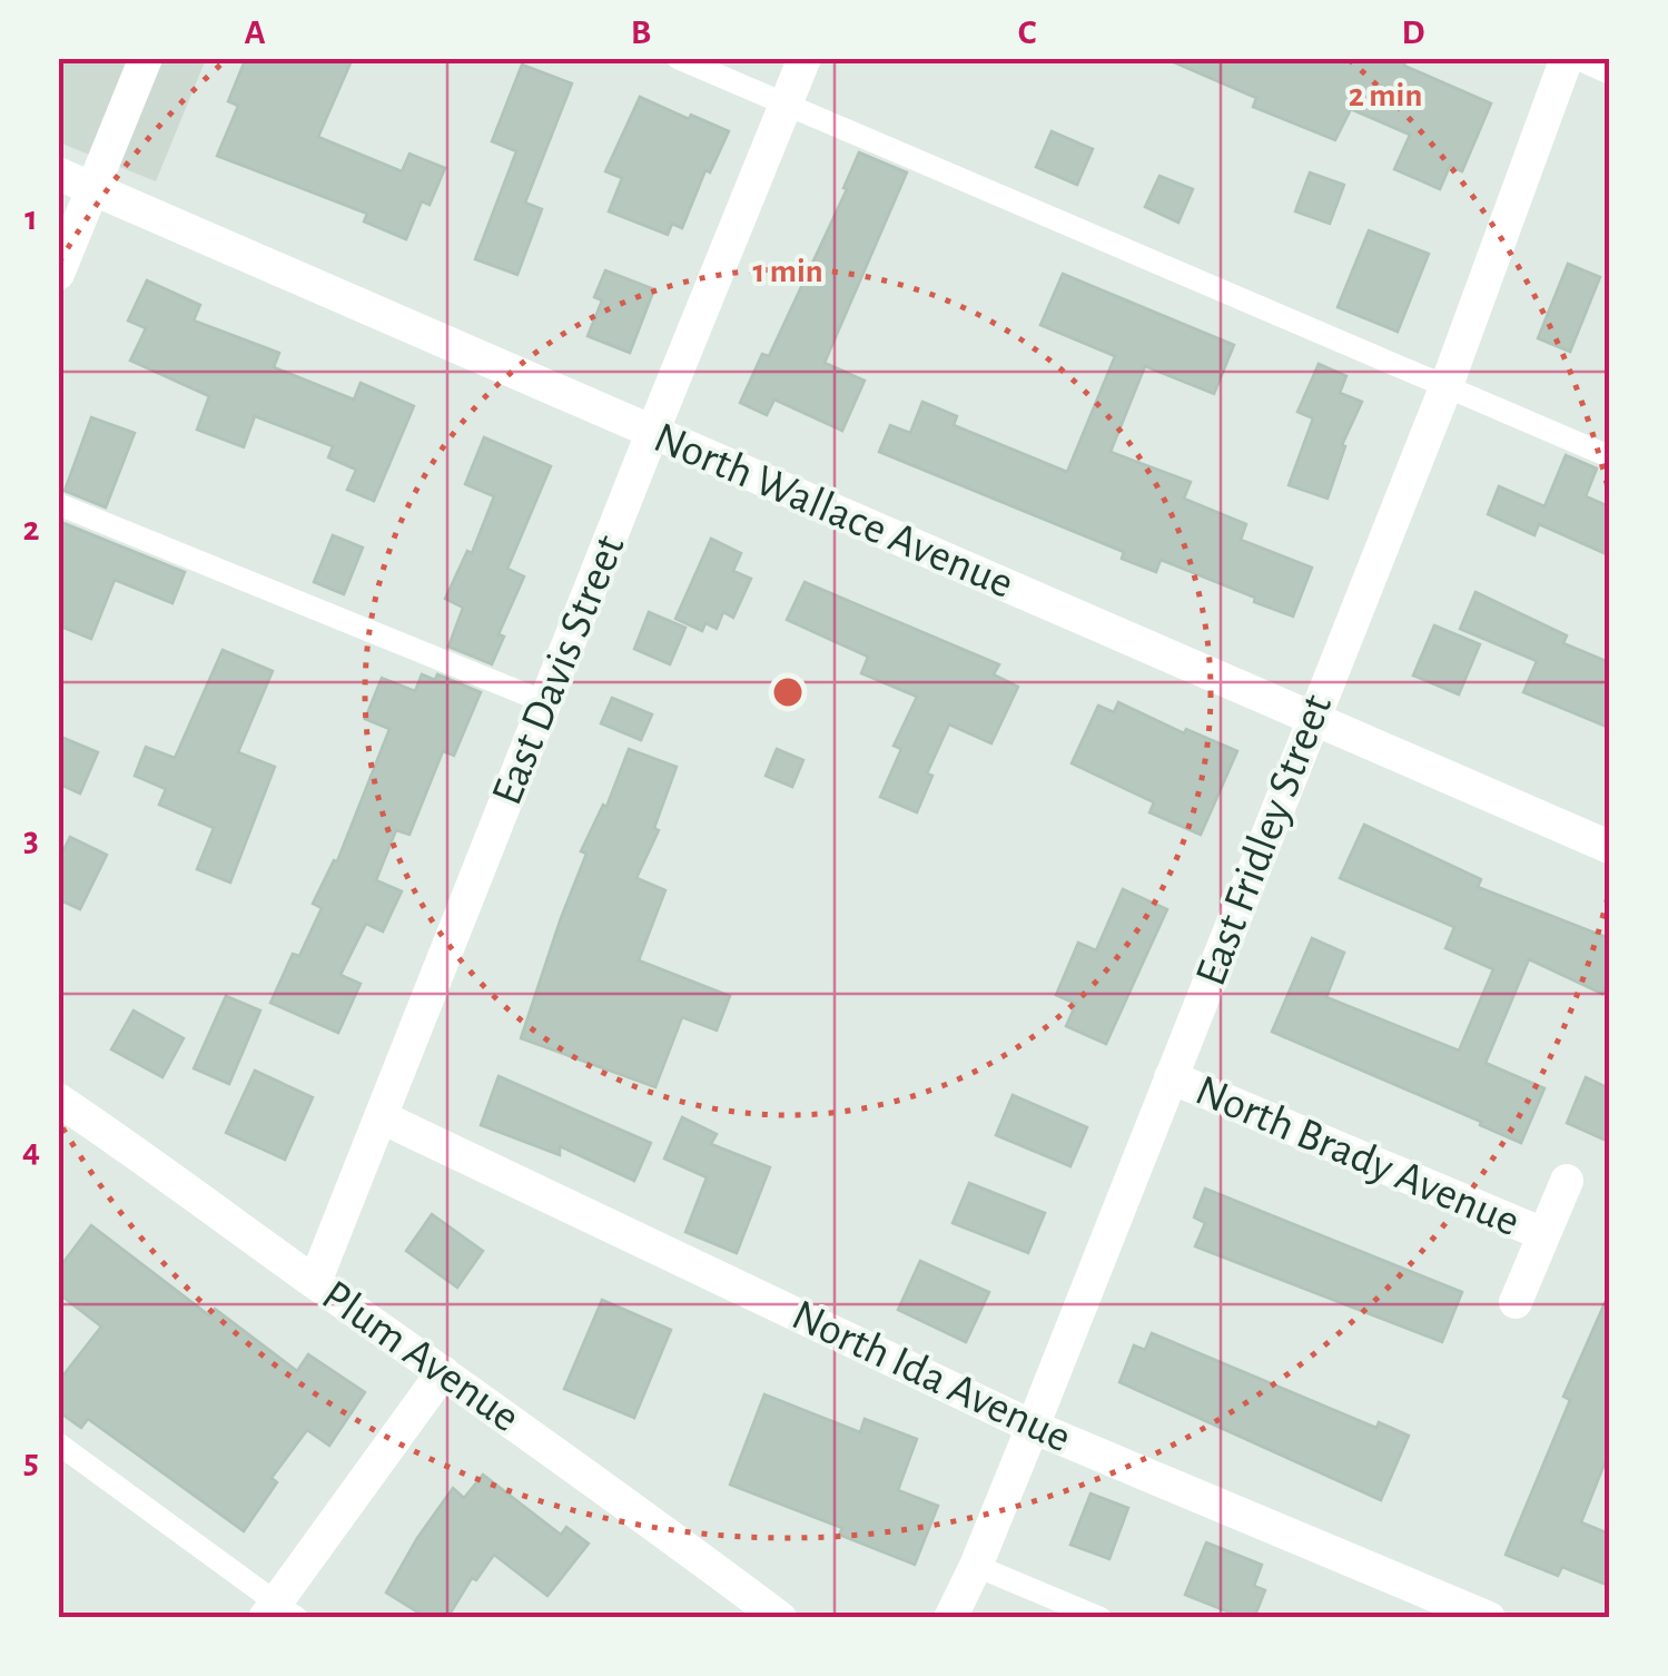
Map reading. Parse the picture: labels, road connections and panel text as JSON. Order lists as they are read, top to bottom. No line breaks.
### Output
{"streets":{"street":["North Wallace Avenue","East Davis Street","East Fridley Street","North Brady Avenue","Plum Avenue","North Ida Avenue"]},"crossings":[["North Wallace Avenue","East Davis Street"],["North Wallace Avenue","East Fridley Street"],["East Davis Street","Plum Avenue"],["East Davis Street","North Ida Avenue"],["East Fridley Street","North Brady Avenue"],["East Fridley Street","North Ida Avenue"]],"grid":{"columns":["A","B","C","D"],"rows":["1","2","3","4","5"]},"rings":["2 min","1 min"]}
